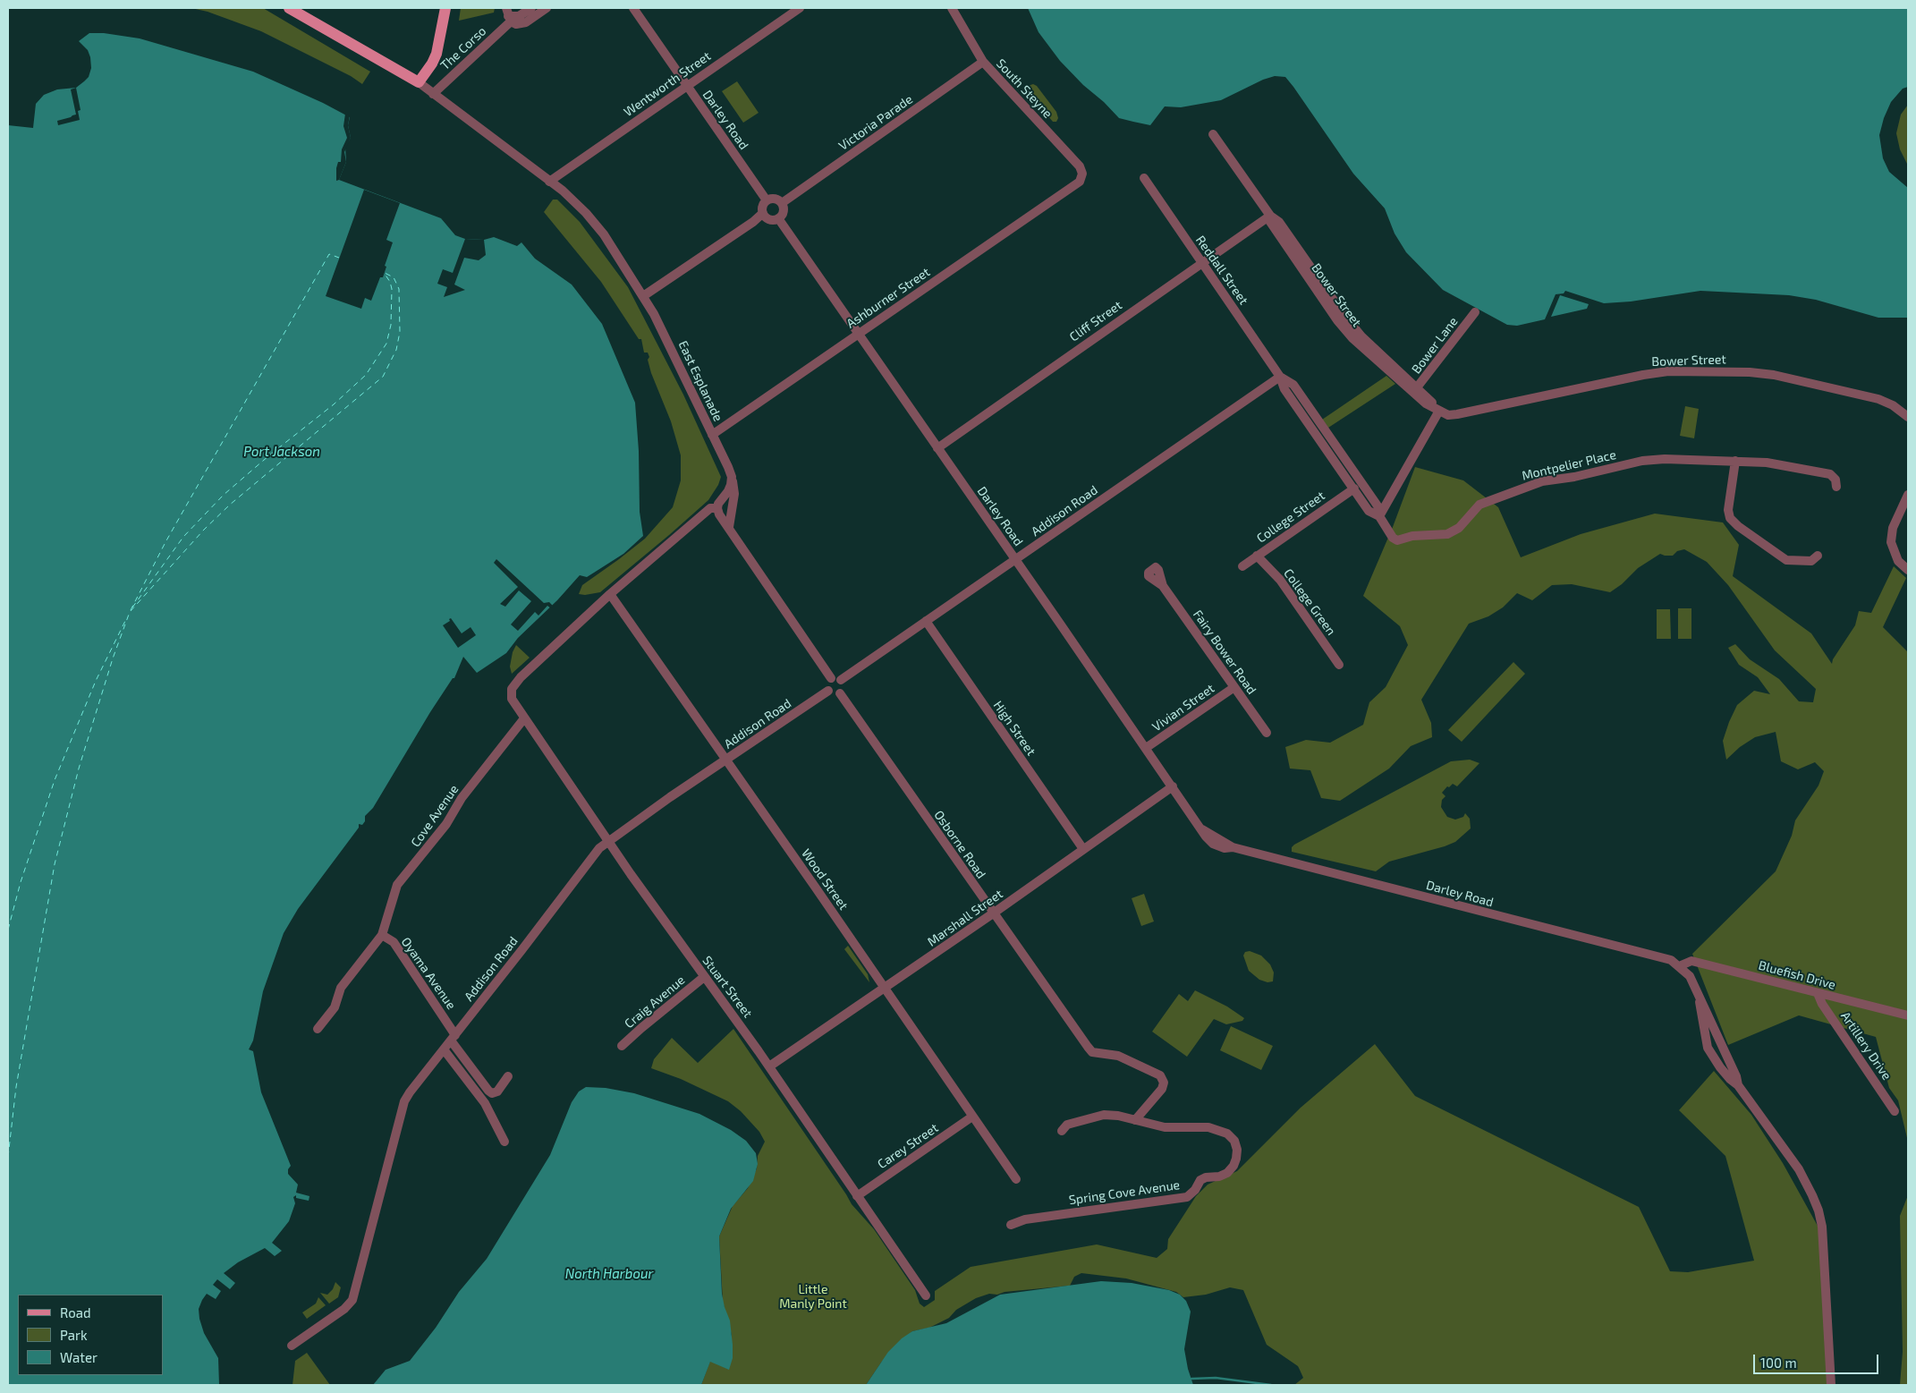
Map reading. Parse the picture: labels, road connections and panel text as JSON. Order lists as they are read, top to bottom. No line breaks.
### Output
{"streets":{"street":["The Corso","Wentworth Street","South Steyne","Darley Road","Victoria Parade","Reddall Street","Bower Street","Ashburner Street","Cliff Street","Bower Lane","East Esplanade","Montpelier Place","Addison Road","College Street","College Green","Fairy Bower Road","Vivian Street","High Street","Cove Avenue","Osborne Road","Wood Street","Marshall Street","Oyama Avenue","Bluefish Drive","Stuart Street","Craig Avenue","Artillery Drive","Carey Street","Spring Cove Avenue"]},"crossings":[["The Corso","East Esplanade"],["Wentworth Street","Darley Road"],["Wentworth Street","East Esplanade"],["South Steyne","Victoria Parade"],["South Steyne","Ashburner Street"],["Darley Road","Victoria Parade"],["Darley Road","Ashburner Street"],["Darley Road","Cliff Street"],["Darley Road","Addison Road"],["Darley Road","Vivian Street"],["Darley Road","Marshall Street"],["Darley Road","Bluefish Drive"],["Reddall Street","Cliff Street"],["Reddall Street","Montpelier Place"],["Reddall Street","Addison Road"],["Reddall Street","College Street"],["Bower Street","Cliff Street"],["Bower Street","Bower Lane"],["Ashburner Street","East Esplanade"],["Addison Road","High Street"],["Addison Road","Osborne Road"],["Addison Road","Wood Street"],["Addison Road","Oyama Avenue"],["Addison Road","Stuart Street"],["College Street","College Green"],["Fairy Bower Road","Vivian Street"],["High Street","Marshall Street"],["Cove Avenue","Oyama Avenue"],["Cove Avenue","Stuart Street"],["Osborne Road","Marshall Street"],["Osborne Road","Spring Cove Avenue"],["Wood Street","Marshall Street"],["Wood Street","Stuart Street"],["Wood Street","Carey Street"],["Marshall Street","Stuart Street"],["Bluefish Drive","Artillery Drive"],["Stuart Street","Craig Avenue"],["Stuart Street","Carey Street"]],"water":["Port Jackson","North Harbour"],"parks":["Little Manly Point"],"legend":["Road","Park","Water"],"scale_bar":"100 m"}
